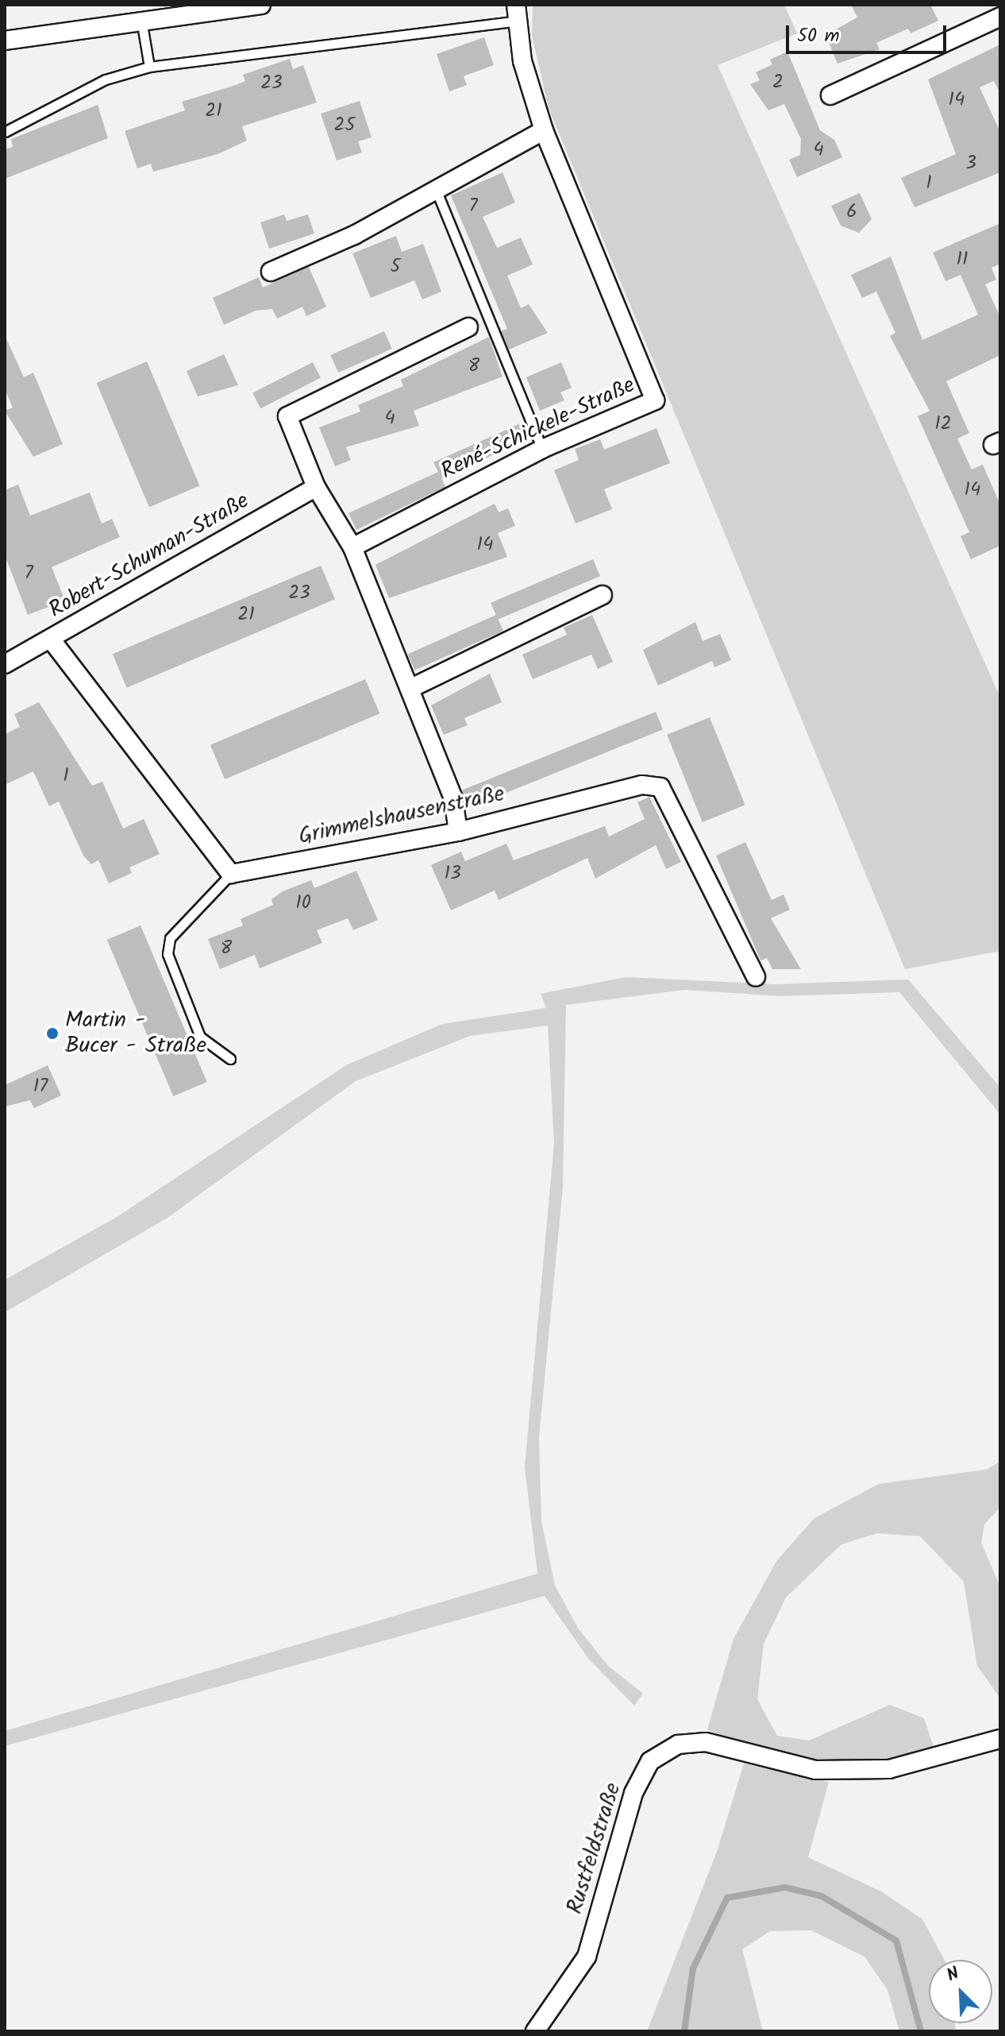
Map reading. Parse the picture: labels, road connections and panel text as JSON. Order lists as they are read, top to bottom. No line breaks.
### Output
{"streets":{"street":["René-Schickele-Straße","Robert-Schuman-Straße","Grimmelshausenstraße","Rustfeldstraße"]},"places":["Martin - Bucer - Straße"],"house_numbers":["2","23","14","21","25","4","3","1","7","6","11","5","8","4","12","14","14","7","23","21","1","13","10","8","17"],"scale_bar":"50 m","north":"top left"}
